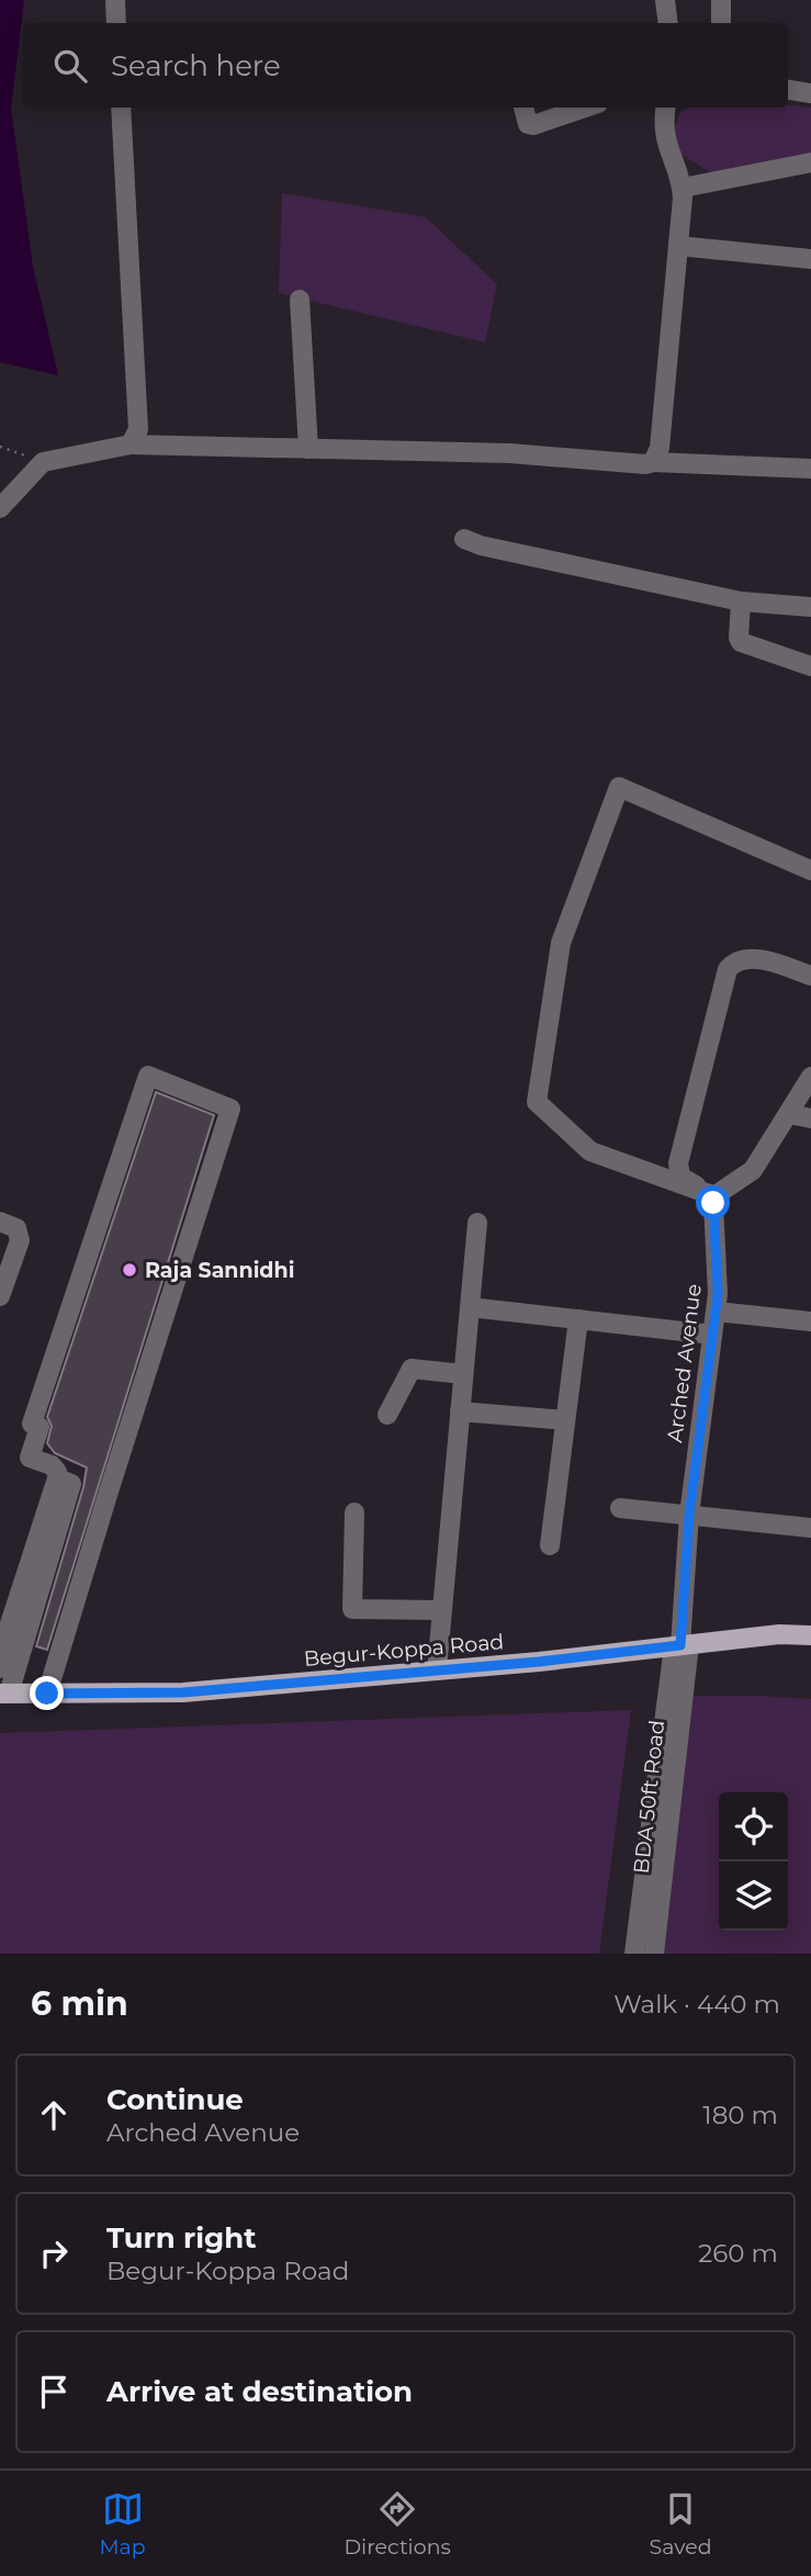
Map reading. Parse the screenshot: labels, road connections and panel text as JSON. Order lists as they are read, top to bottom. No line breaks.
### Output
{"streets":{"main road":["Begur-Koppa Road"],"street":["Arched Avenue","BDA 50ft Road"]},"crossings":[["Arched Avenue","Begur-Koppa Road"],["Arched Avenue","BDA 50ft Road"],["Begur-Koppa Road","BDA 50ft Road"]],"places":["Raja Sannidhi"],"page":{"search":"Search here","heading":["6 min","Walk · 440 m"],"list":[["Continue","Arched Avenue","180 m"],["Turn right","Begur-Koppa Road","260 m"],"Arrive at destination"],"nav":["Map","Directions","Saved"]}}
